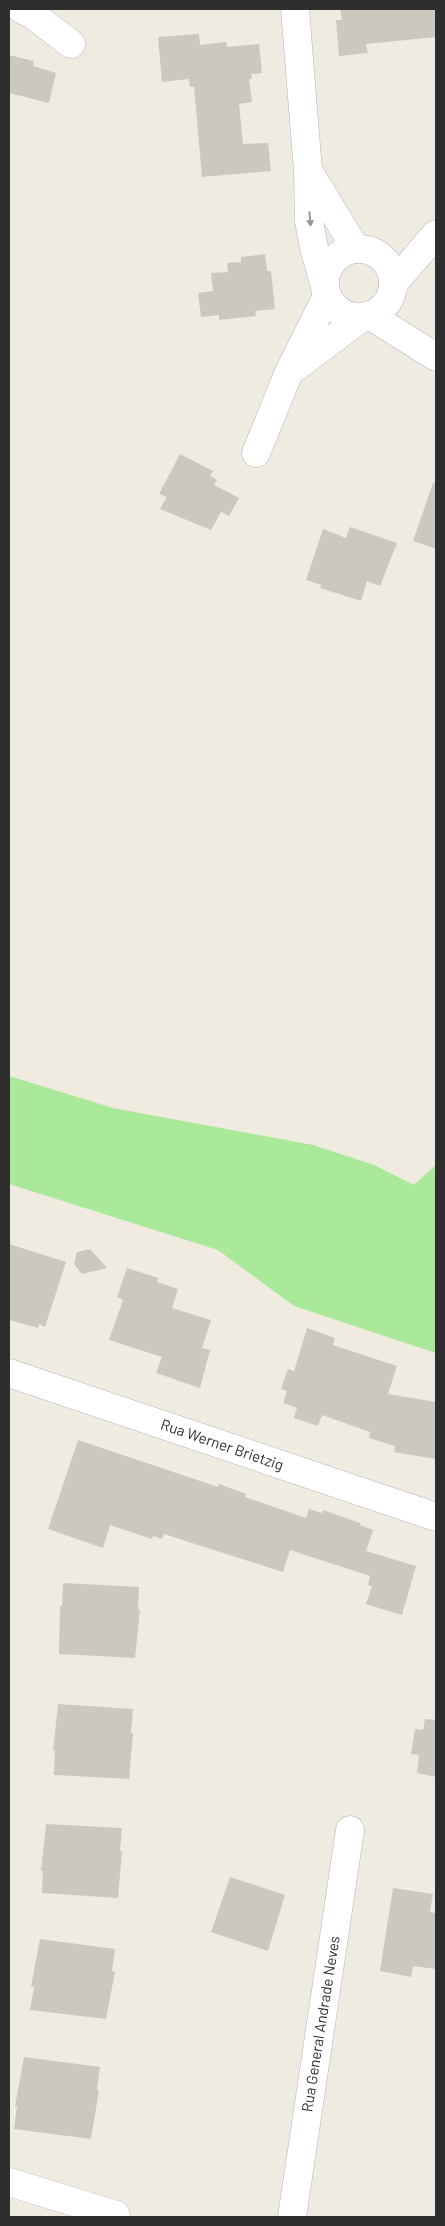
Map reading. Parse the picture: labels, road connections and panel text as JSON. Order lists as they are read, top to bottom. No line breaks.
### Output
{"streets":{"street":["Rua Werner Brietzig","Rua General Andrade Neves"]}}
